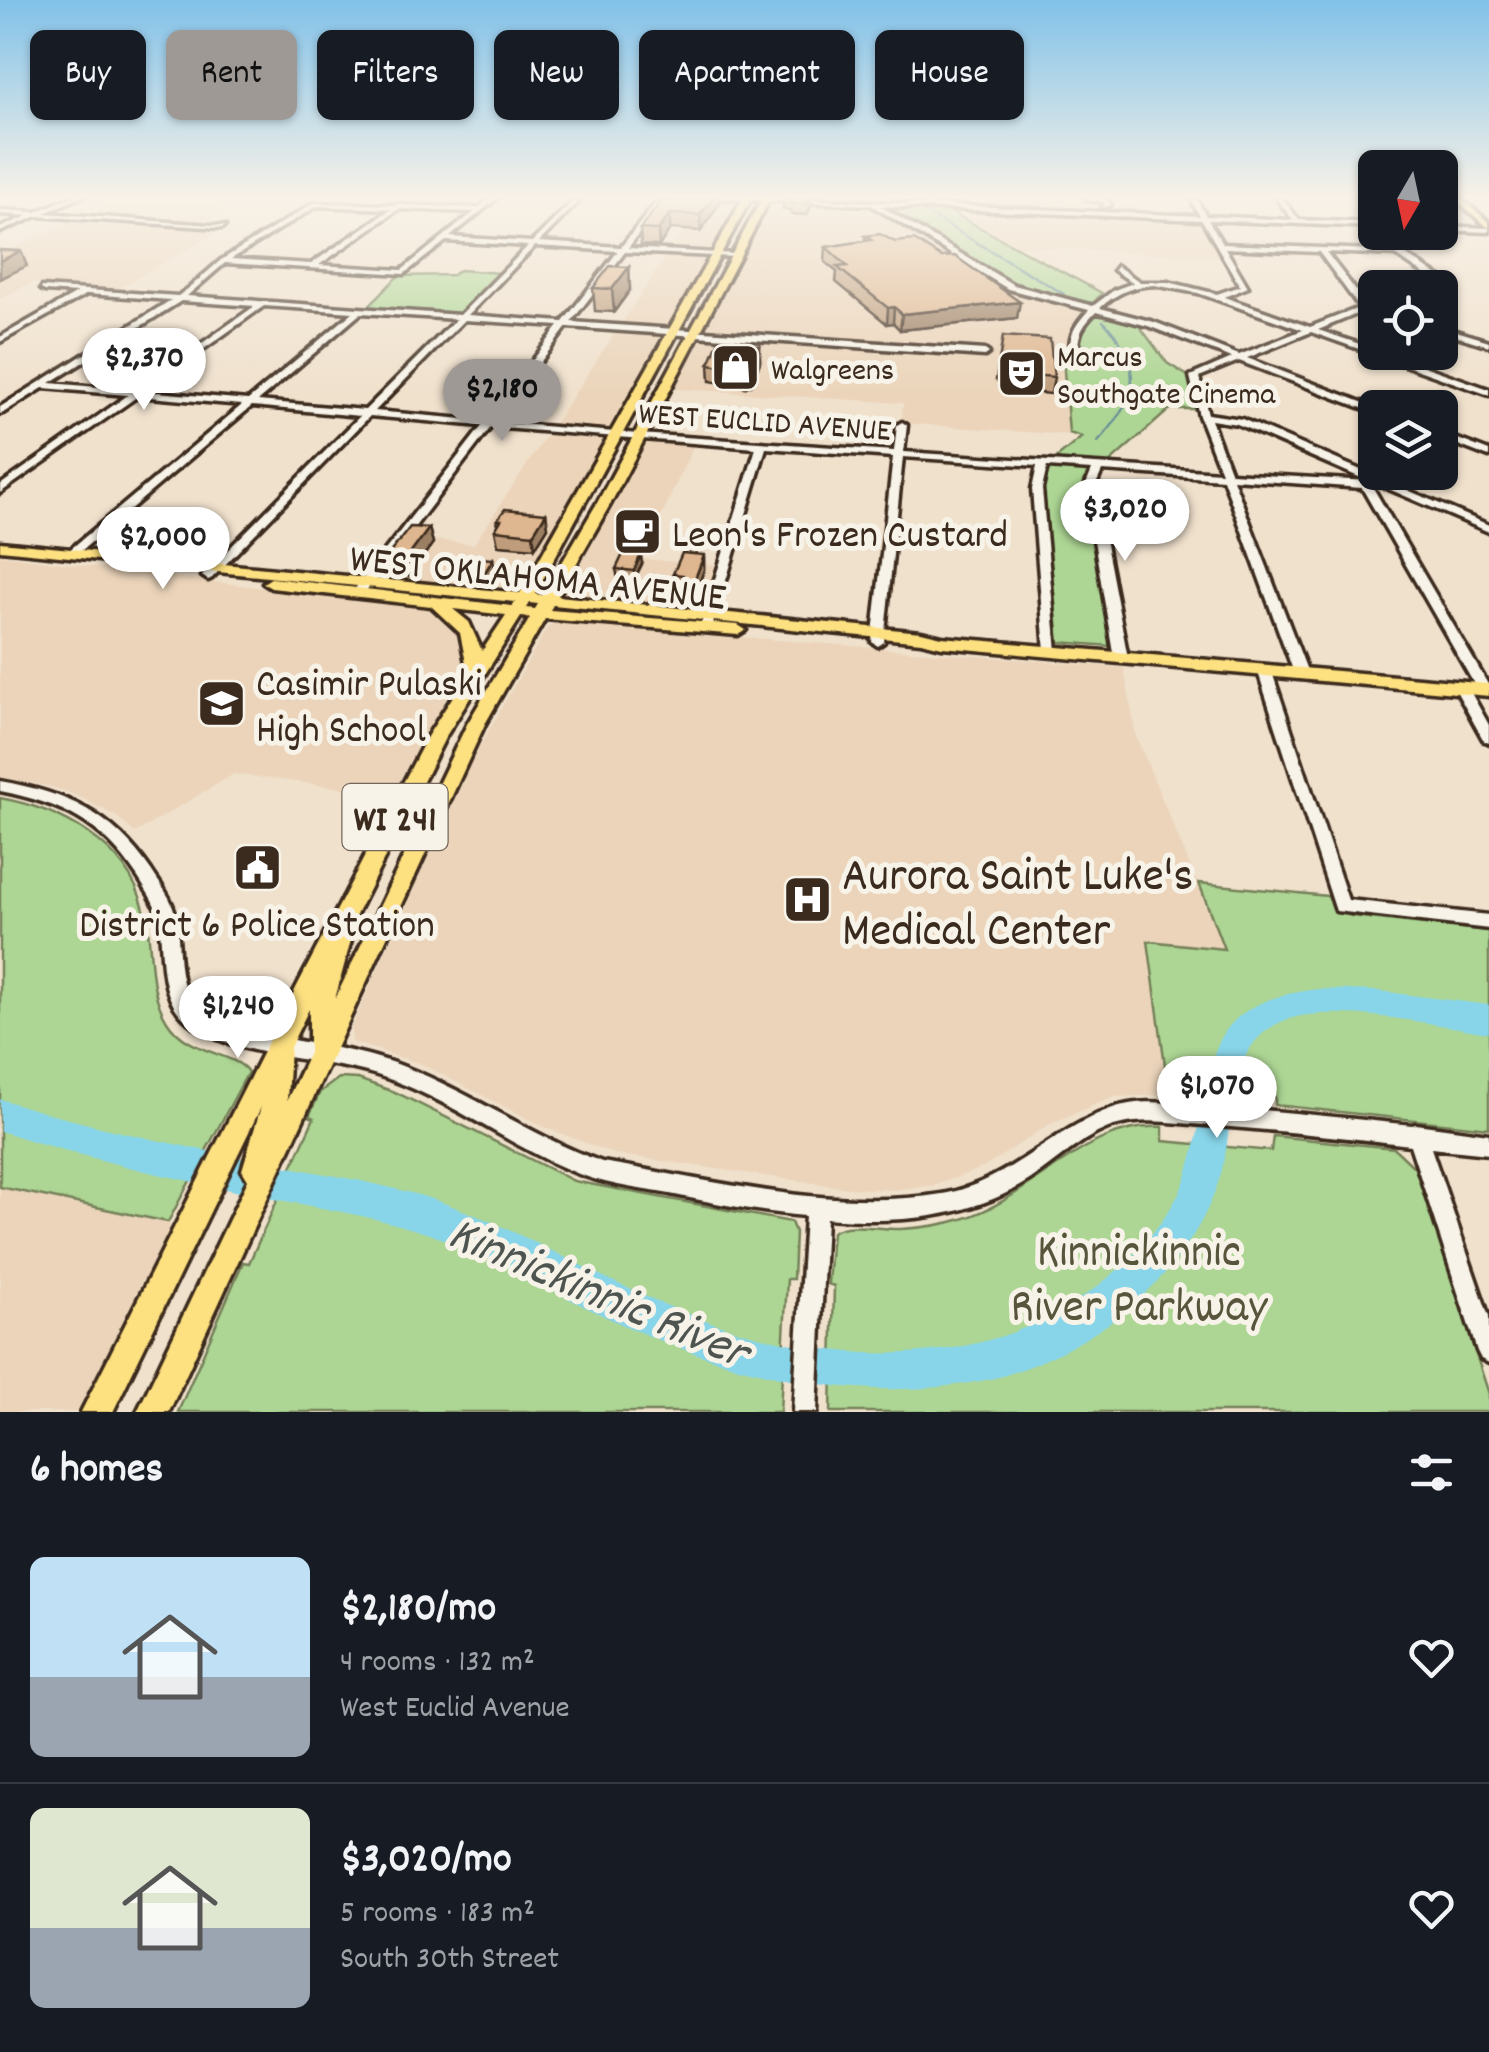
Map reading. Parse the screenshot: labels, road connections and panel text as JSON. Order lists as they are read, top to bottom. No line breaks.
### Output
{"streets":{"main road":["WEST OKLAHOMA AVENUE","WI 241"],"street":["WEST EUCLID AVENUE"]},"crossings":[["WEST EUCLID AVENUE","WI 241"],["WEST OKLAHOMA AVENUE","WI 241"]],"water":["Kinnickinnic River"],"parks":["Kinnickinnic River Parkway"],"places":{"shop":["Walgreens"],"theatre":["Marcus Southgate Cinema"],"cafe":["Leon's Frozen Custard"],"school or university":["Casimir Pulaski High School"],"public building":["District 6 Police Station"],"hospital":["Aurora Saint Luke's Medical Center"]},"north":"bottom","page":{"chip":["Buy","Rent","Filters","New","Apartment","House"],"price":["$2,370","$2,180","$3,020","$2,000","$1,240","$1,070"],"heading":"6 homes","list":[{"name":"$2,180/mo","note":"4 rooms · 132 m² · West Euclid Avenue"},{"name":"$3,020/mo","note":"5 rooms · 183 m² · South 30th Street"}]}}
